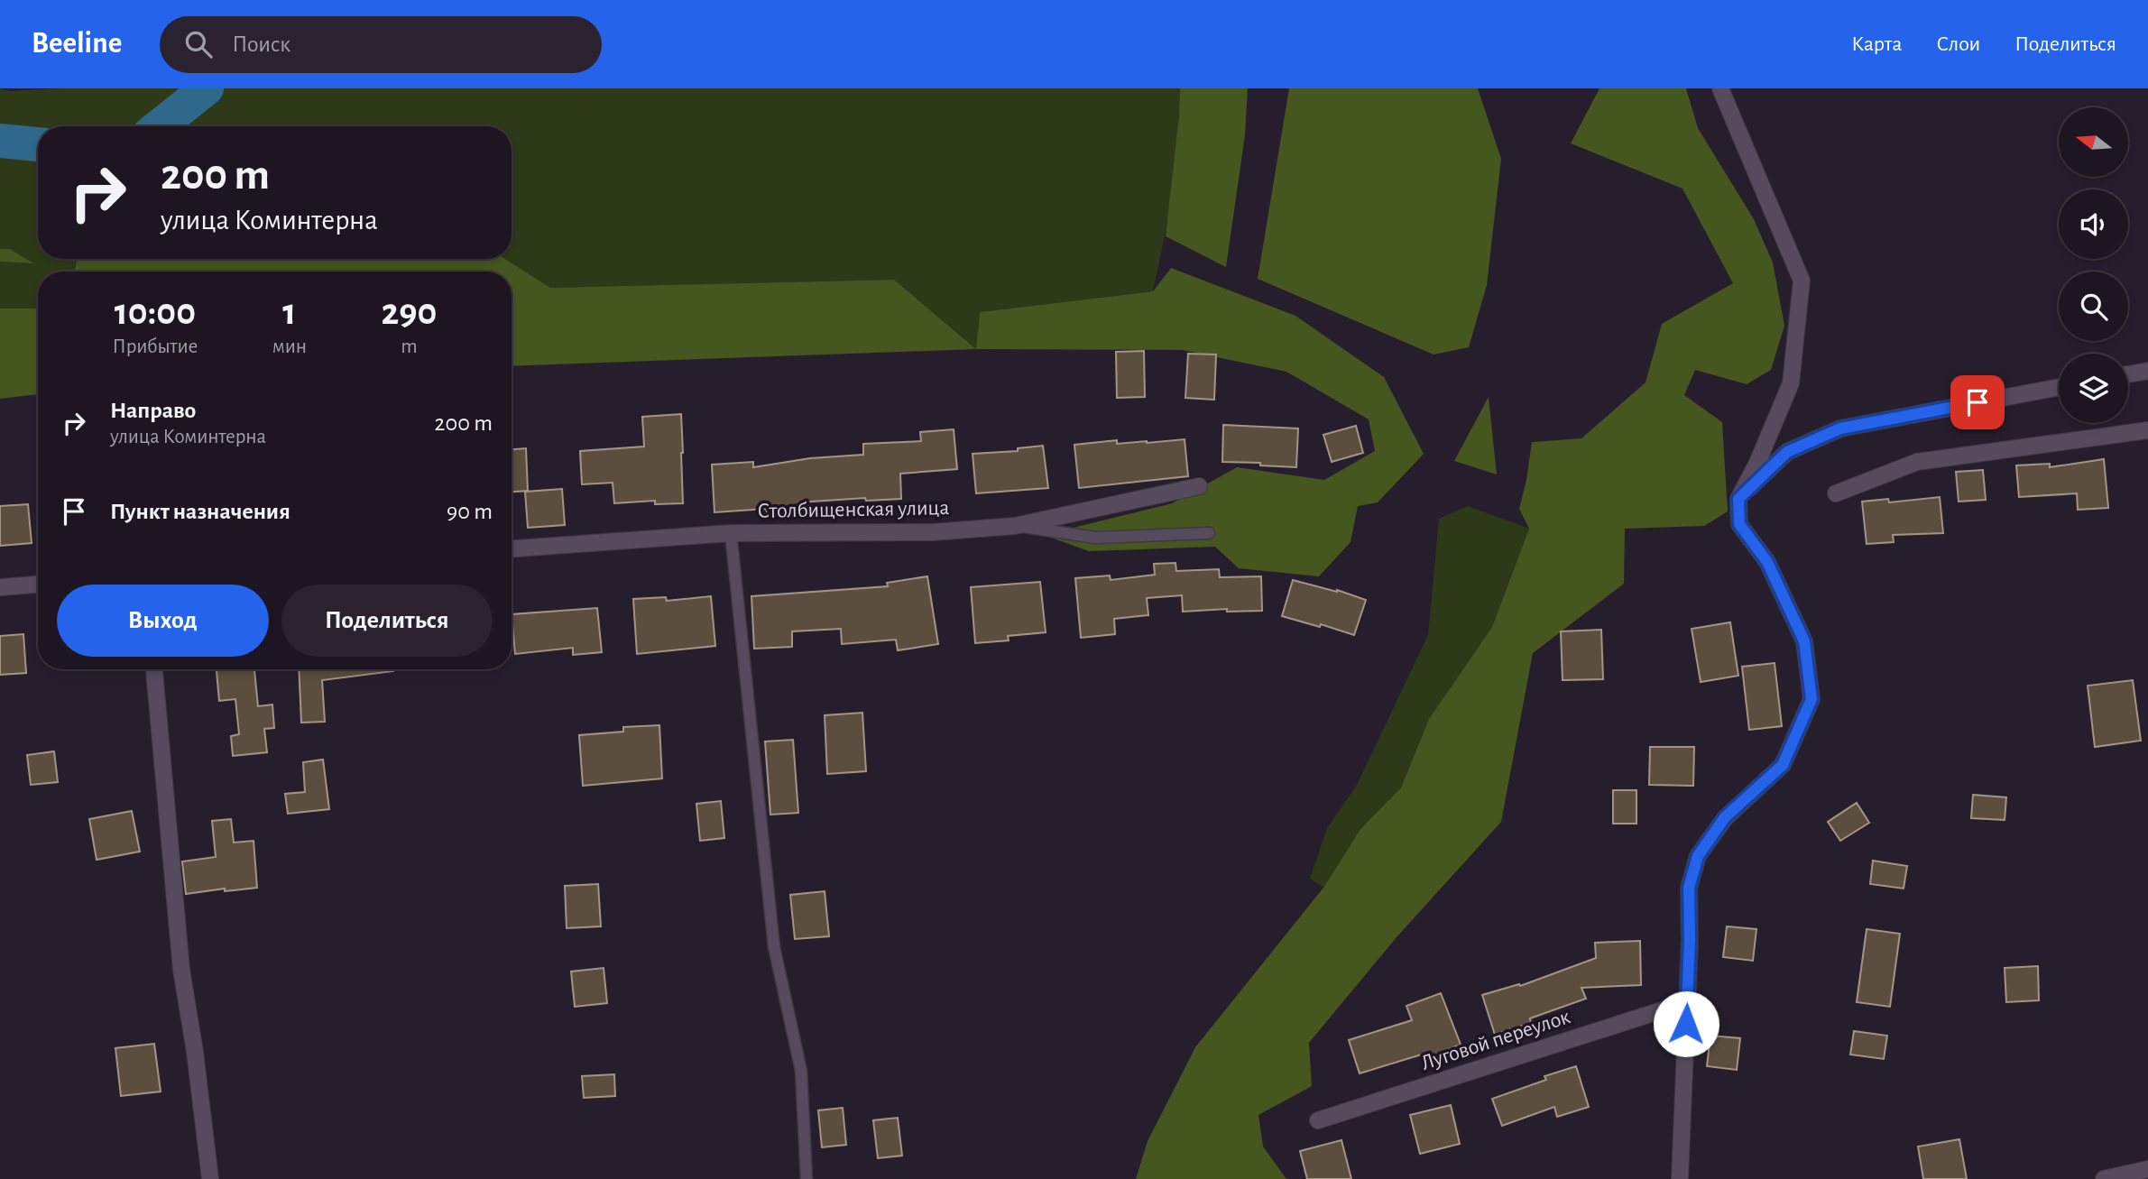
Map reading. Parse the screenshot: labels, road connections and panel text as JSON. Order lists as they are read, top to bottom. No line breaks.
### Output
{"streets":{"street":["Столбищенская улица","Луговой переулок"]},"north":"left","page":{"header":"Beeline","search":"Поиск","nav":["Карта","Слои","Поделиться"],"turn":["200 m","улица Коминтерна"],"eta":["10:00","Прибытие","1","мин","290","m"],"list":[{"name":"Направо","note":"улица Коминтерна","value":"200 m"},{"name":"Пункт назначения","value":"90 m"}],"buttons":["Выход","Поделиться"]}}
